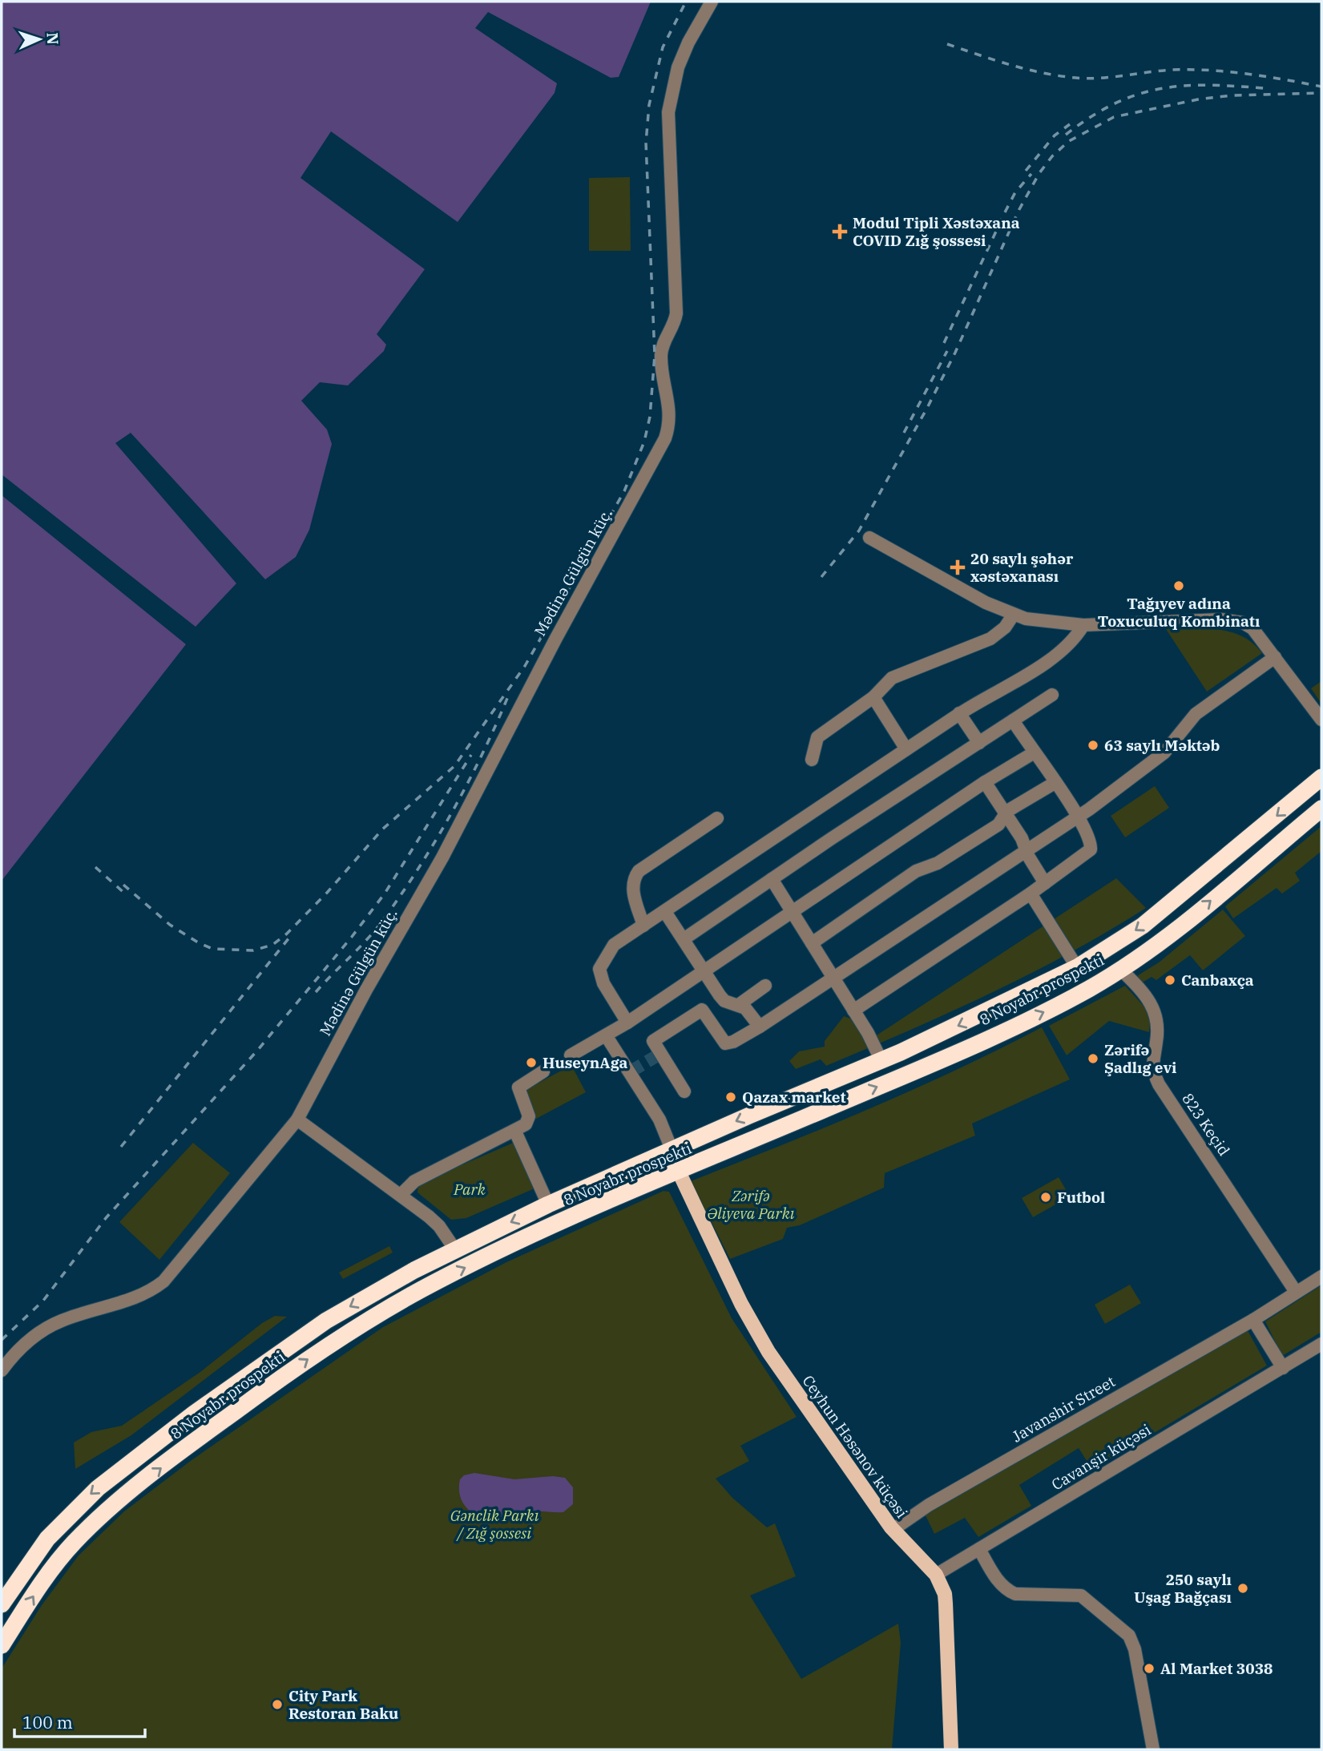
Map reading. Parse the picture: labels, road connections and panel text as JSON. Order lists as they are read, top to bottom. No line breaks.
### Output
{"streets":{"highway":["8 Noyabr prospekti"],"main road":["Ceyhun Həsənov küçəsi"],"street":["Mədinə Gülgün küç.","823 Keçid","Javanshir Street","Cavanşir küçəsi"]},"crossings":[["8 Noyabr prospekti","823 Keçid"],["8 Noyabr prospekti","Ceyhun Həsənov küçəsi"],["Javanshir Street","Ceyhun Həsənov küçəsi"],["Ceyhun Həsənov küçəsi","Cavanşir küçəsi"]],"parks":["Park","Zərifə Əliyeva Parkı","Gənclik Parkı / Zığ şossesi"],"places":{"health":["Modul Tipli Xəstəxana COVID Zığ şossesi","20 saylı şəhər xəstəxanası"],"other":["Tağıyev adına Toxuculuq Kombinatı","63 saylı Məktəb","Canbaxça","Zərifə Şadlıg evi","HuseynAga","Qazax market","Futbol","250 saylı Uşag Bağçası","Al Market 3038","City Park Restoran Baku"]},"scale_bar":"100 m","north":"right"}
